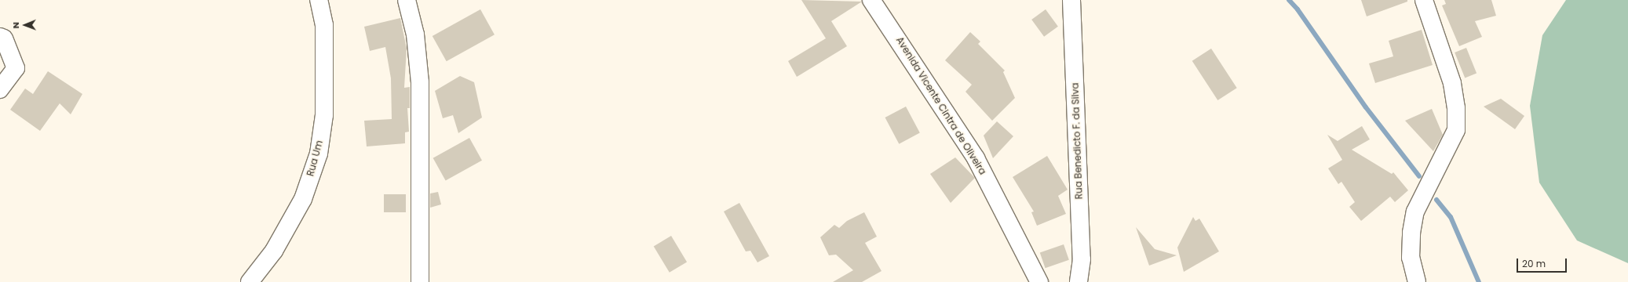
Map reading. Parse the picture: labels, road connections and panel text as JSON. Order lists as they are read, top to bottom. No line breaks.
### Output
{"streets":{"street":["Avenida Vicente Cintra de Oliveira","Rua Benedicto F. da Silva","Rua Um"]},"scale_bar":"20 m","north":"left"}
